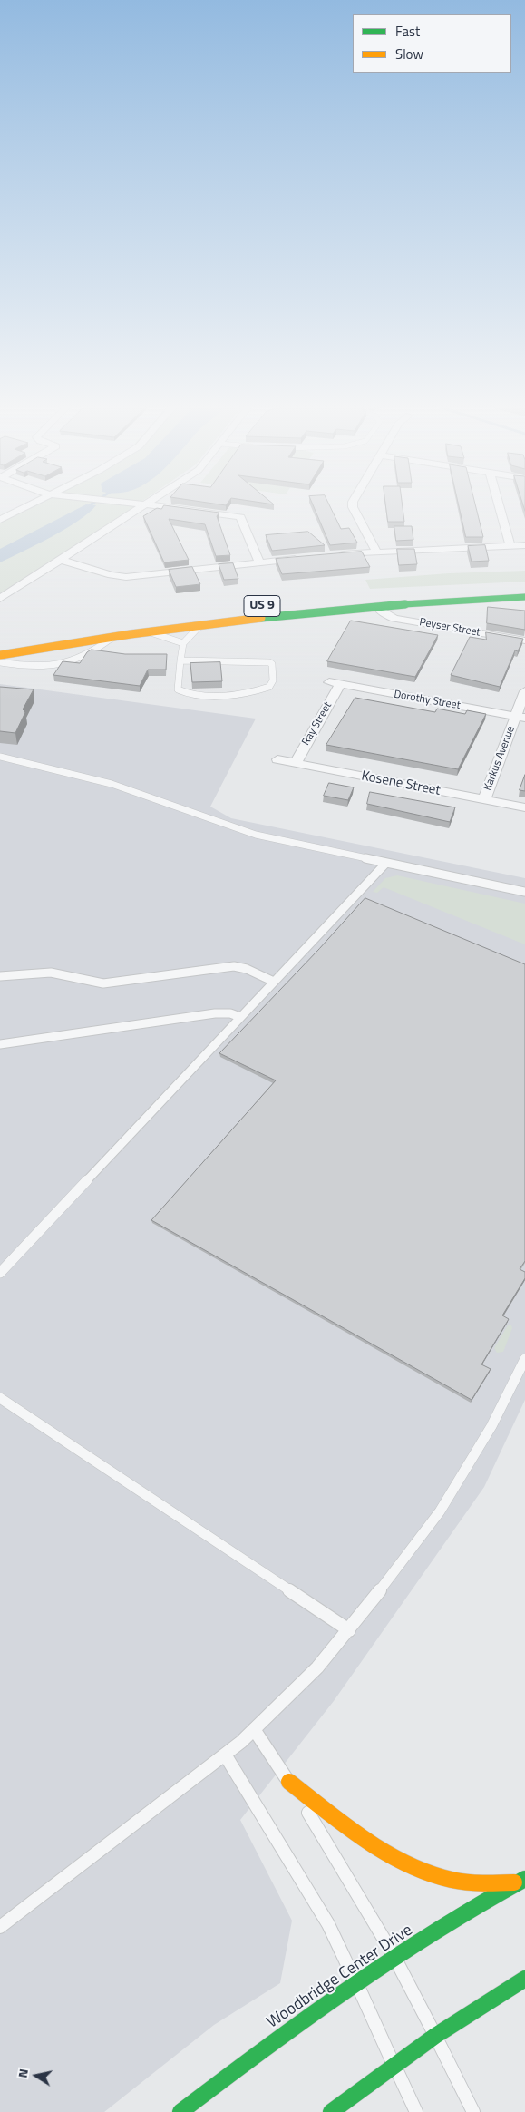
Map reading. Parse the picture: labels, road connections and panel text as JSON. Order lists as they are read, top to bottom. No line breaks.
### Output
{"streets":{"main road":["US 9","Woodbridge Center Drive"],"street":["Peyser Street","Dorothy Street","Ray Street","Karkus Avenue","Kosene Street"]},"crossings":[["US 9","Peyser Street"],["Dorothy Street","Ray Street"],["Dorothy Street","Karkus Avenue"],["Ray Street","Kosene Street"],["Karkus Avenue","Kosene Street"]],"legend":["Fast","Slow"],"north":"left"}
